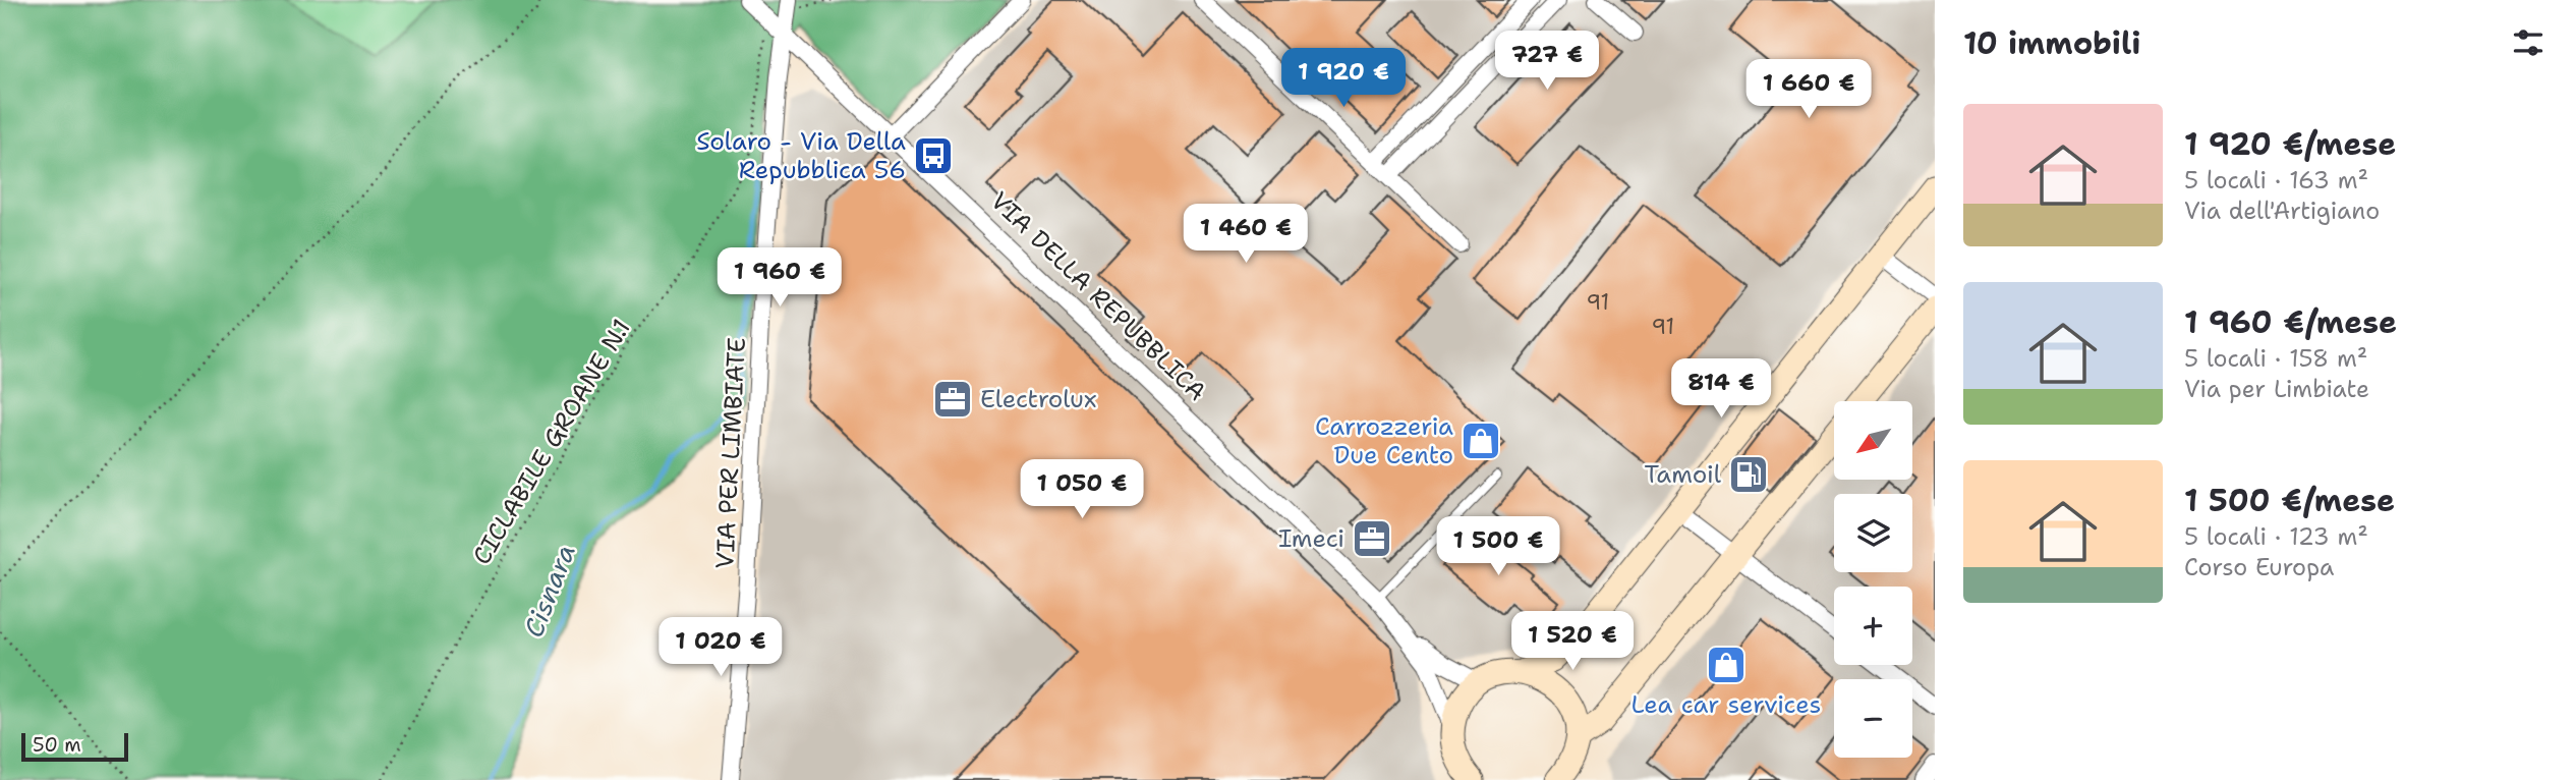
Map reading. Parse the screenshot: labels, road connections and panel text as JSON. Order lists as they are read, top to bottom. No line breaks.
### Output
{"streets":{"street":["VIA DELLA REPUBBLICA","VIA PER LIMBIATE"],"path":["CICLABILE GROANE N.1"]},"crossings":[["VIA DELLA REPUBBLICA","CICLABILE GROANE N.1"],["VIA DELLA REPUBBLICA","VIA PER LIMBIATE"]],"water":["Cisnara"],"places":{"bus stop":["Solaro - Via Della Repubblica 56"],"office":["Electrolux","Imeci"],"shop":["Carrozzeria Due Cento","Lea car services"],"fuel station":["Tamoil"]},"house_numbers":["91","91"],"scale_bar":"50 m","north":"bottom left","page":{"heading":"10 immobili","price":["727 €","1 920 €","1 660 €","1 460 €","1 960 €","814 €","1 050 €","1 500 €","1 520 €","1 020 €"],"list":[{"name":"1 920 €/mese","note":"5 locali · 163 m² · Via dell'Artigiano"},{"name":"1 960 €/mese","note":"5 locali · 158 m² · Via per Limbiate"},{"name":"1 500 €/mese","note":"5 locali · 123 m² · Corso Europa"}],"map_buttons":["+","−"],"scale":"50 m"}}
